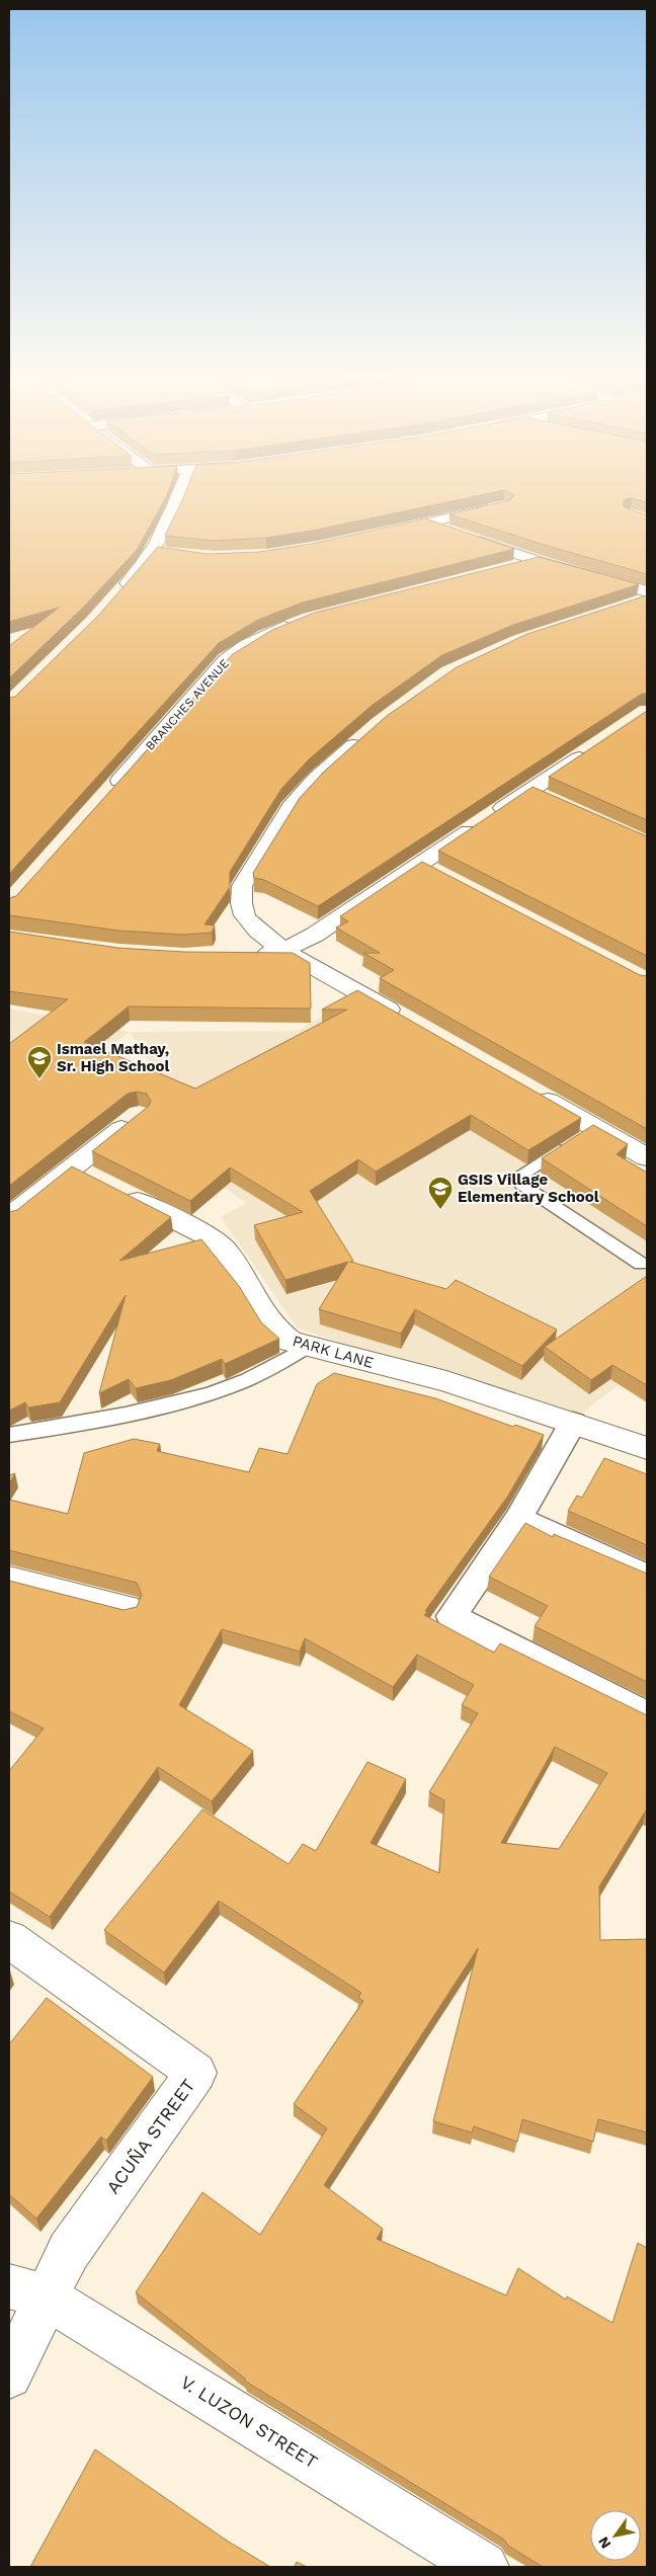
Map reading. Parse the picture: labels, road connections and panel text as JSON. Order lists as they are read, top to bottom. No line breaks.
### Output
{"streets":{"street":["BRANCHES AVENUE","PARK LANE","ACUÑA STREET","V. LUZON STREET"]},"crossings":[["ACUÑA STREET","V. LUZON STREET"]],"places":{"school or university":["Ismael Mathay, Sr. High School","GSIS Village Elementary School"]},"north":"bottom left"}
